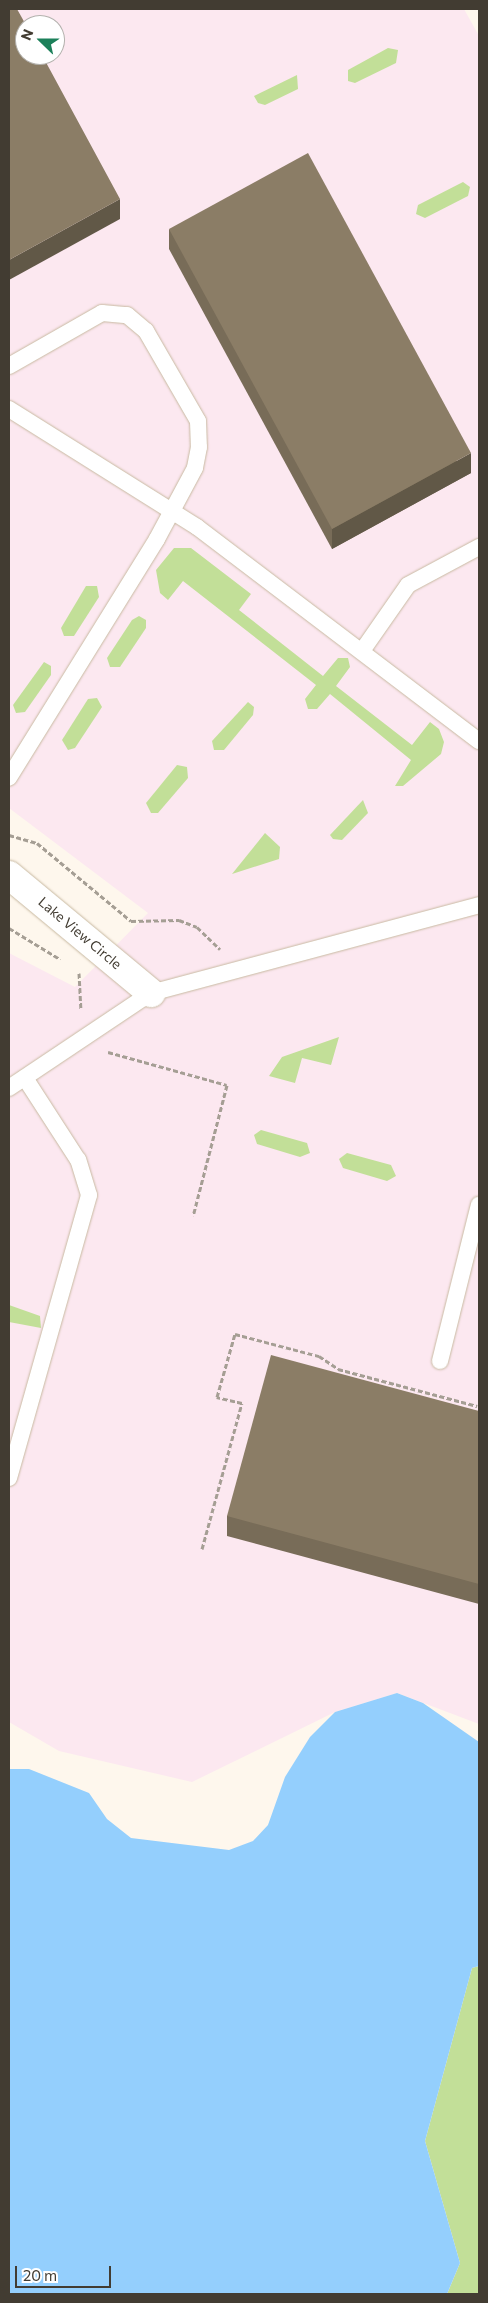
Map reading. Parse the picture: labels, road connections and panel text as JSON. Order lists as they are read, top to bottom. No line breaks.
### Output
{"streets":{"street":["Lake View Circle"]},"scale_bar":"20 m","north":"left"}
